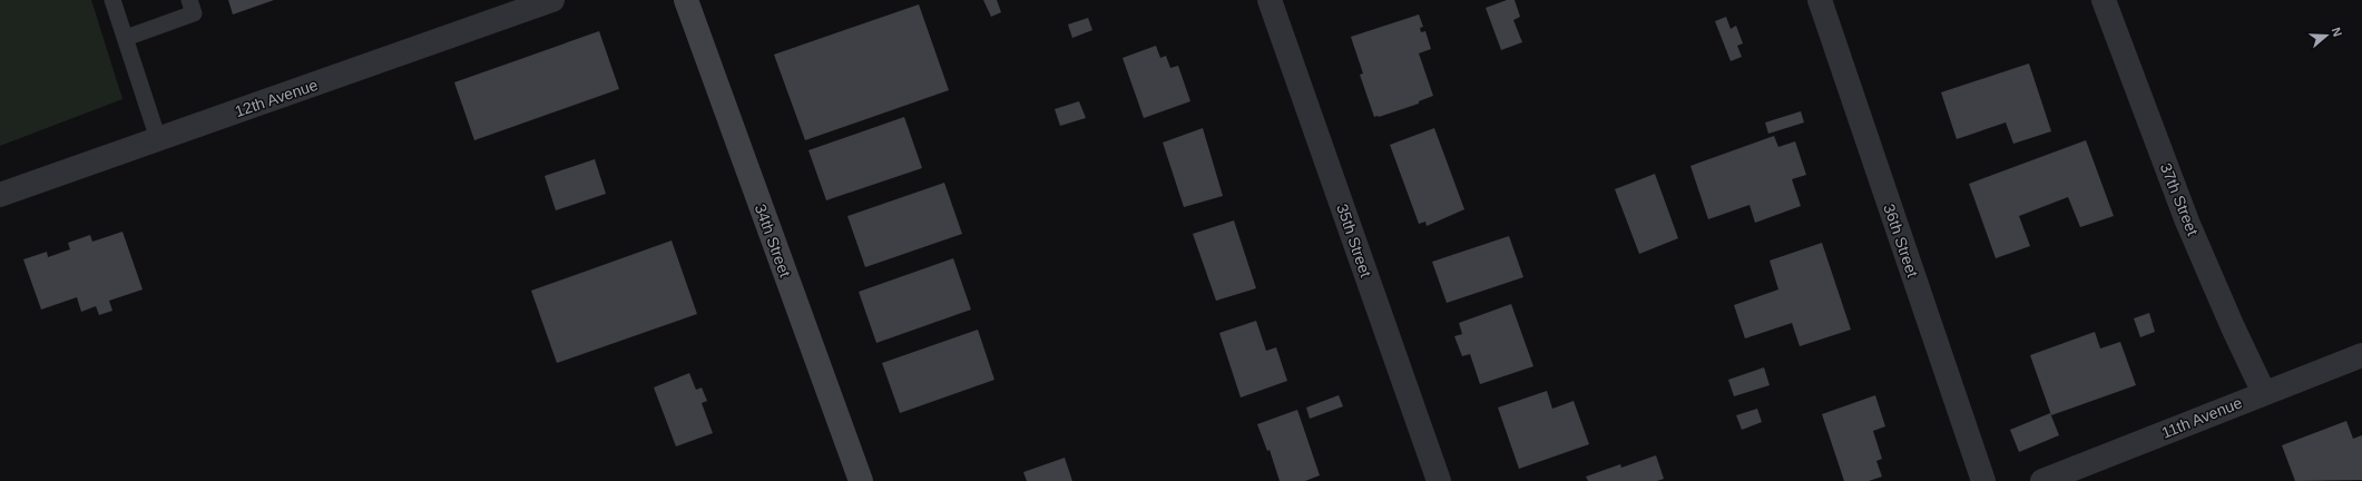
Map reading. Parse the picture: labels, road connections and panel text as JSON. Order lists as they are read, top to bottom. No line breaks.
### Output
{"streets":{"street":["12th Avenue","37th Street","34th Street","35th Street","36th Street","11th Avenue"]},"crossings":[["37th Street","11th Avenue"]],"north":"right"}
